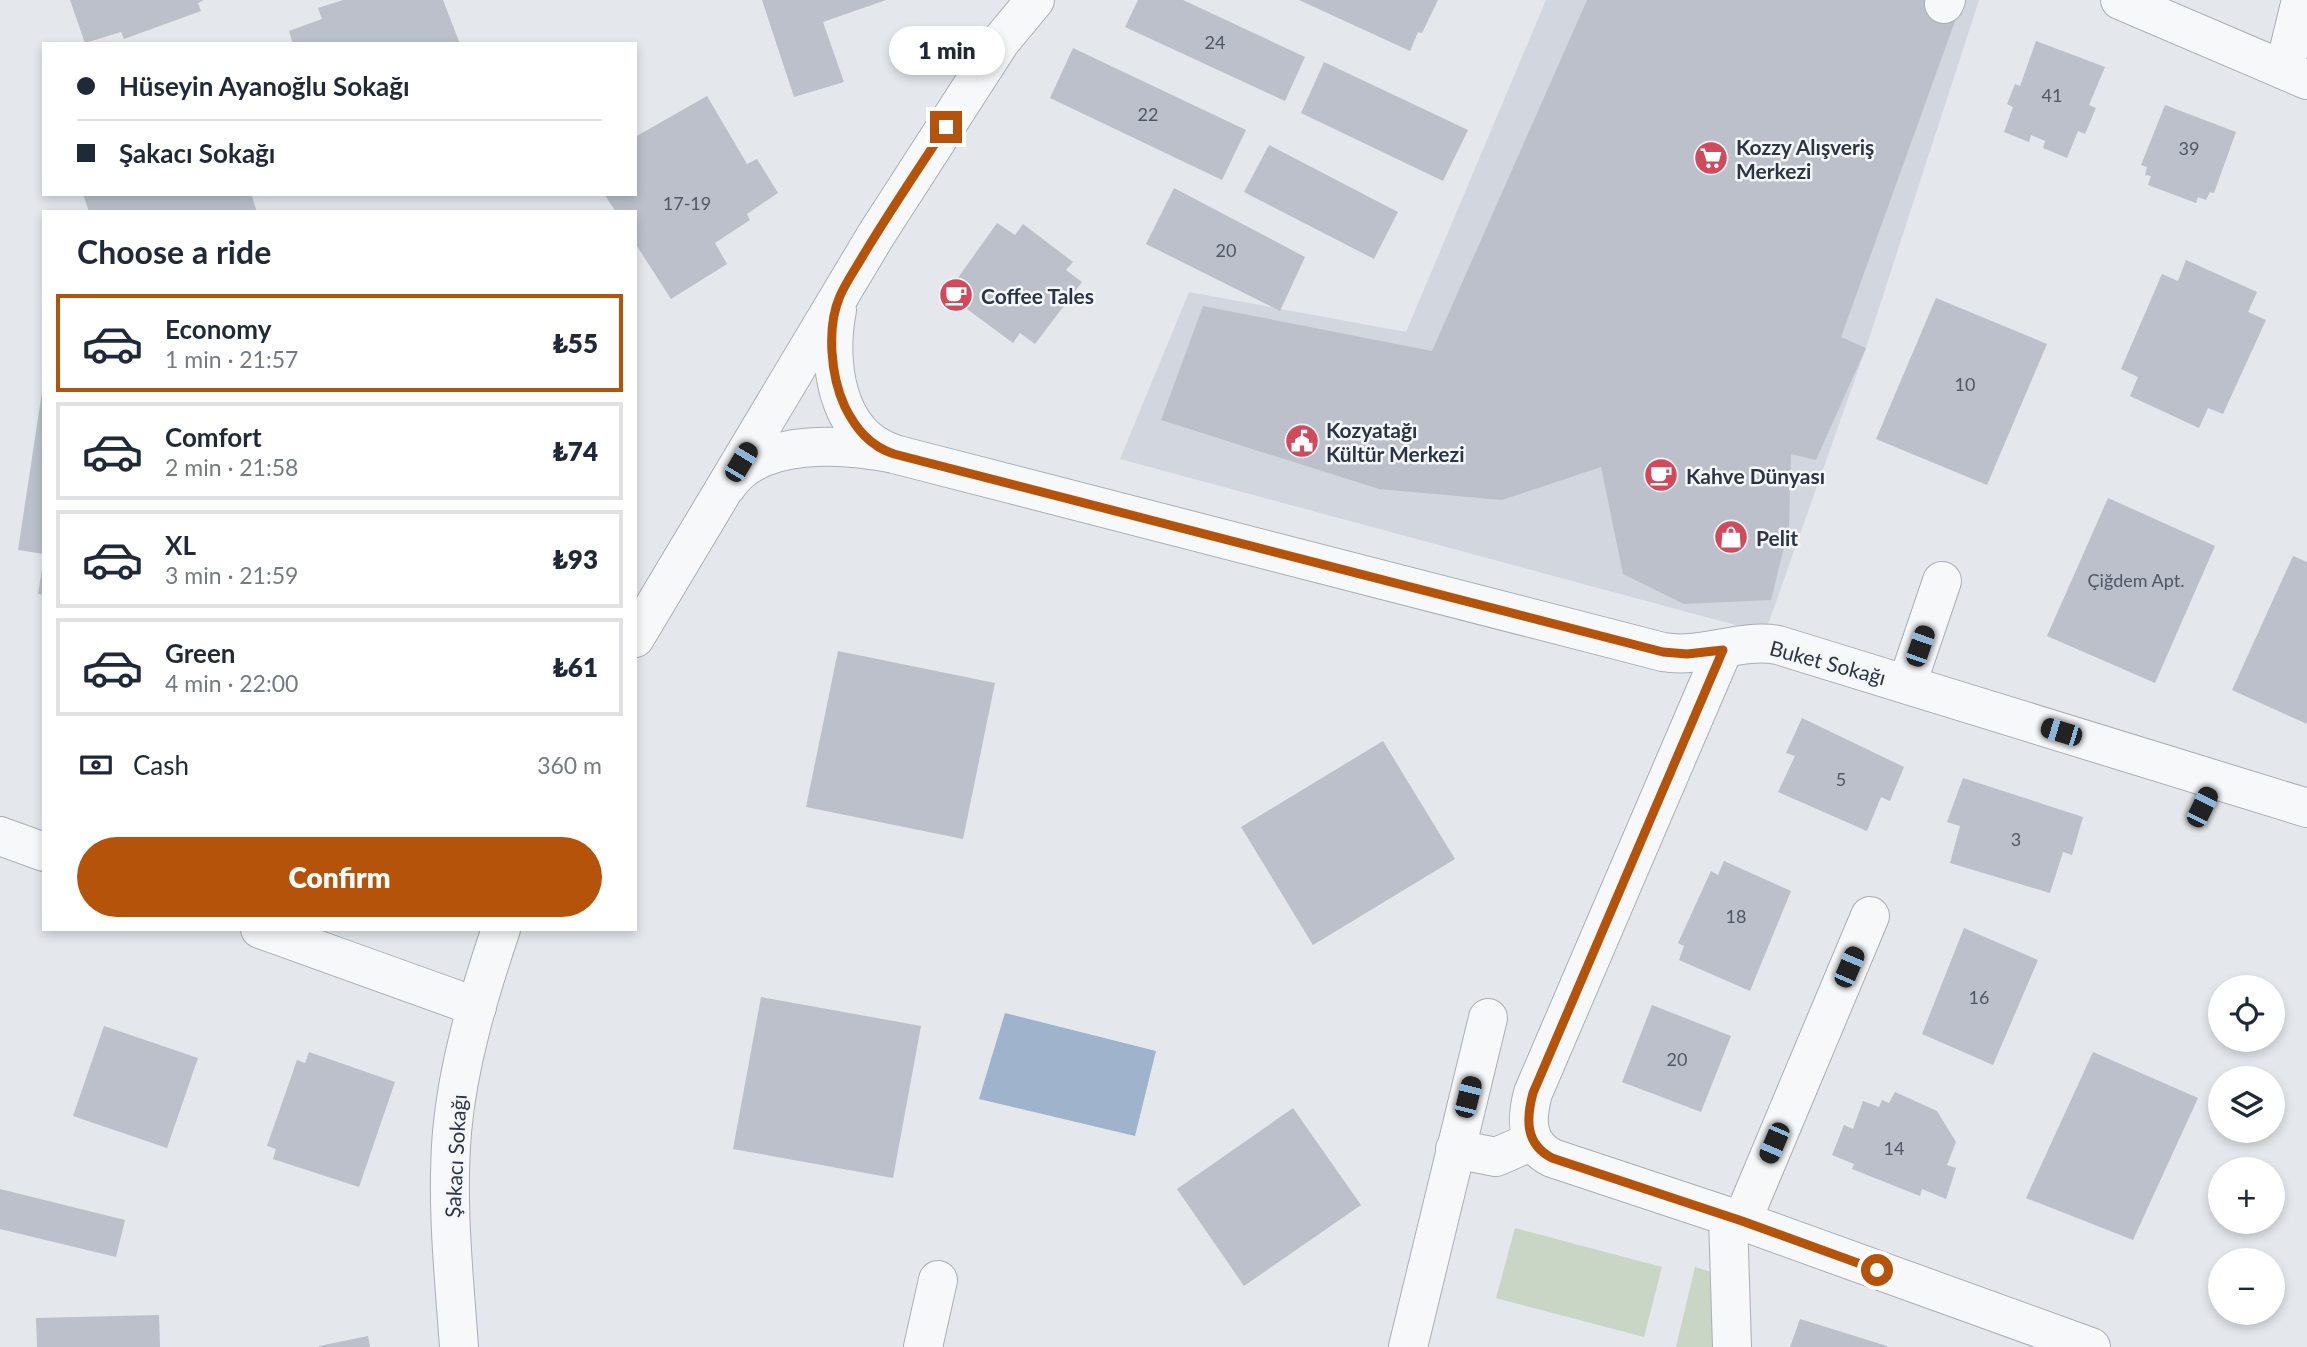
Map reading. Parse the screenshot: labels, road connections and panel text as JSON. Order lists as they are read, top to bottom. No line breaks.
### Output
{"streets":{"street":["Buket Sokağı","Şakacı Sokağı"]},"places":{"supermarket":["Kozzy Alışveriş Merkezi"],"cafe":["Coffee Tales","Kahve Dünyası"],"public building":["Kozyatağı Kültür Merkezi"],"shop":["Pelit"]},"house_numbers":["24","41","22","39","17-19","20","10","Çiğdem Apt.","5","3","18","16","20","14"],"page":{"bubble":"1 min","banner":["Hüseyin Ayanoğlu Sokağı","Şakacı Sokağı"],"heading":"Choose a ride","list":[{"name":"Economy","note":"1 min · 21:57","value":"₺55"},{"name":"Comfort","note":"2 min · 21:58","value":"₺74"},{"name":"XL","note":"3 min · 21:59","value":"₺93"},{"name":"Green","note":"4 min · 22:00","value":"₺61"}],"pay":["Cash","360 m"],"buttons":"Confirm","map_buttons":["+","−"]}}
